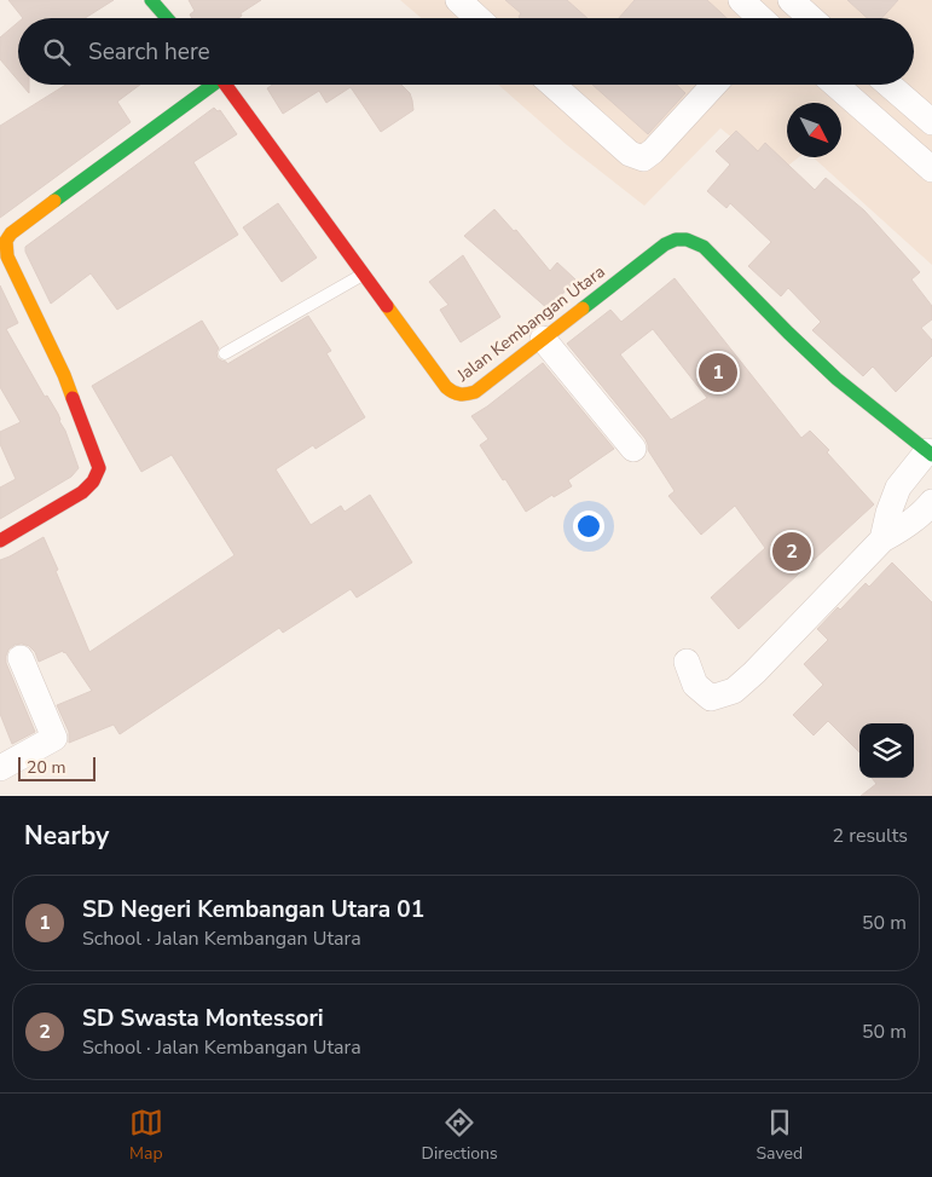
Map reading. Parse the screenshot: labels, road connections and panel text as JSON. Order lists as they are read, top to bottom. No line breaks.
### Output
{"streets":{"street":["Jalan Kembangan Utara"]},"scale_bar":"20 m","north":"bottom right","page":{"search":"Search here","pins":["1","2"],"scale":"20 m","heading":["Nearby","2 results"],"list":[{"mark":"1","name":"SD Negeri Kembangan Utara 01","note":"School · Jalan Kembangan Utara","value":"50 m"},{"mark":"2","name":"SD Swasta Montessori","note":"School · Jalan Kembangan Utara","value":"50 m"}],"nav":["Map","Directions","Saved"]}}
